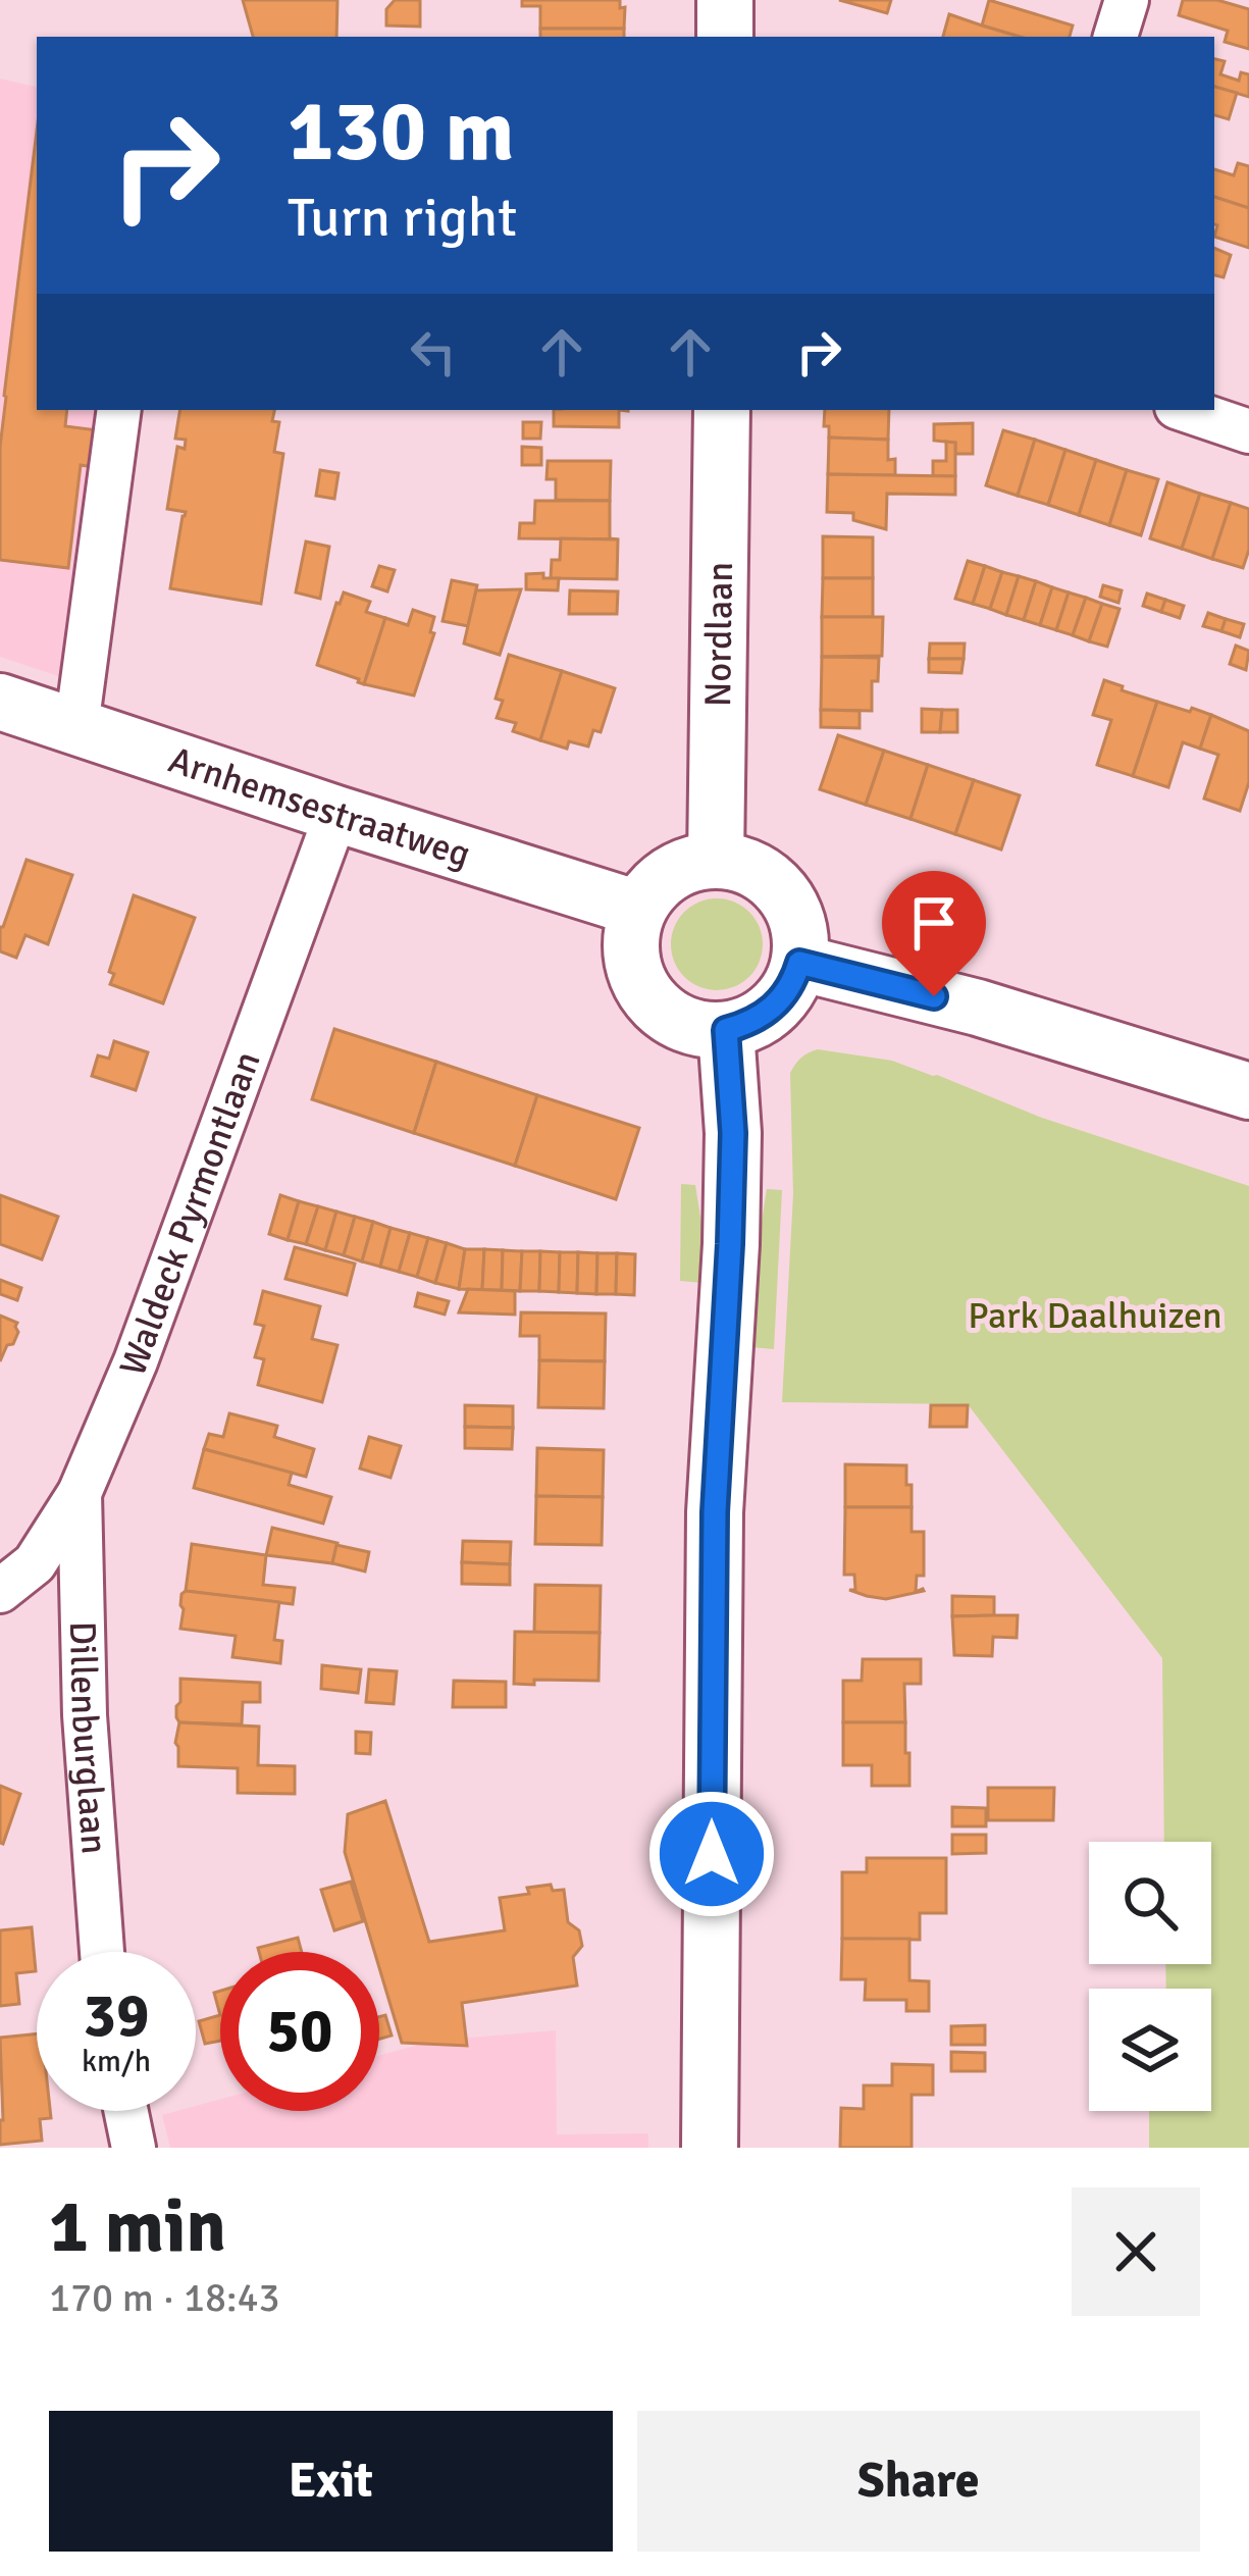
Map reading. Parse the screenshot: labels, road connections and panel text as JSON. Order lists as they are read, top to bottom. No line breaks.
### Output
{"streets":{"main road":["Nordlaan","Arnhemsestraatweg"],"street":["Waldeck Pyrmontlaan","Dillenburglaan"]},"crossings":[["Nordlaan","Arnhemsestraatweg"],["Arnhemsestraatweg","Waldeck Pyrmontlaan"],["Waldeck Pyrmontlaan","Dillenburglaan"]],"parks":["Park Daalhuizen"],"page":{"turn":["130 m","Turn right"],"speed":"39 km/h","limit":"50","heading":["1 min","170 m · 18:43"],"buttons":["Exit","Share"]}}
